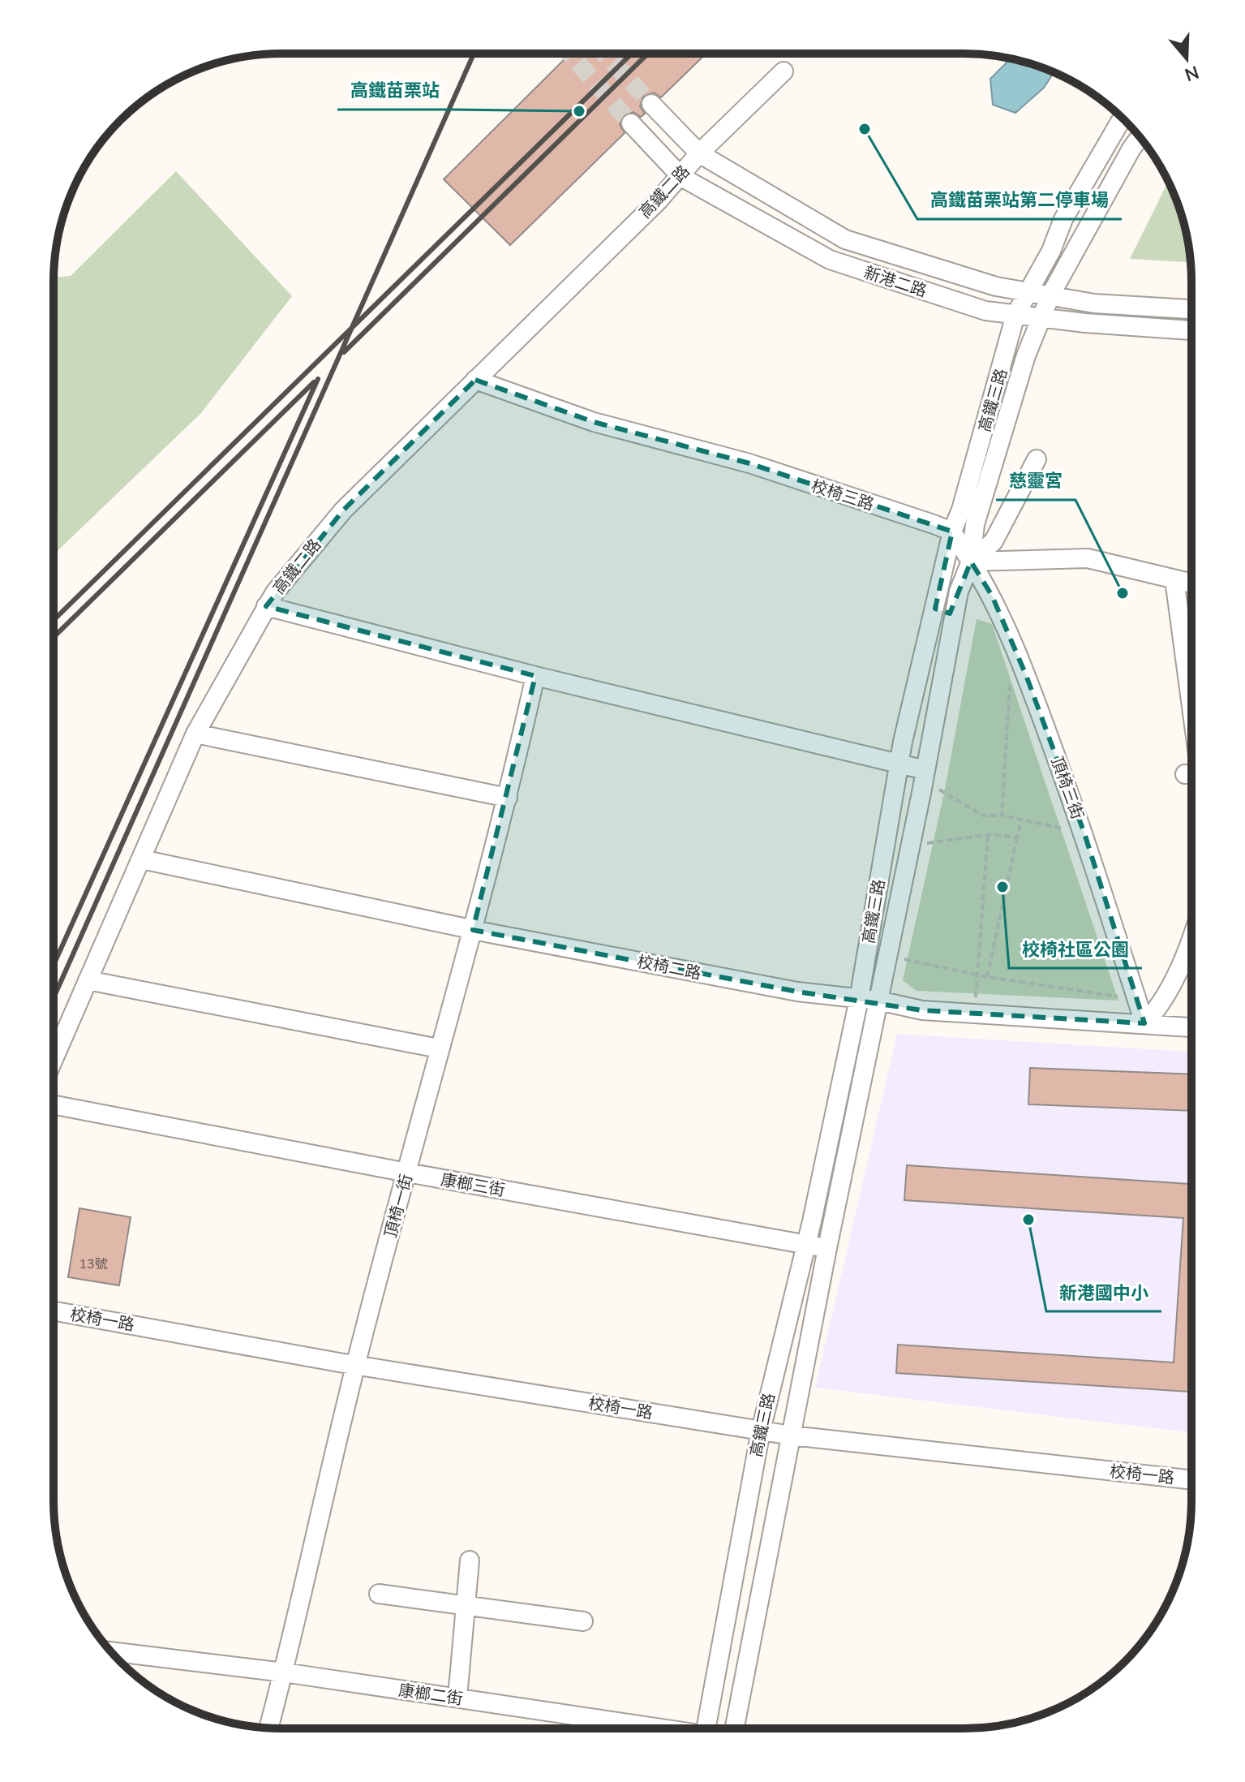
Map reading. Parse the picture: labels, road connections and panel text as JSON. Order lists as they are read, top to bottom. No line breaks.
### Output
{"streets":{"street":["高鐵二路","新港二路","高鐵三路","校椅三路","頂椅三街","校椅二路","康榔三街","頂椅一街","校椅一路","康榔二街"]},"crossings":[["高鐵二路","新港二路"],["高鐵二路","校椅三路"],["高鐵二路","校椅二路"],["新港二路","高鐵三路"],["高鐵三路","校椅三路"],["高鐵三路","頂椅三街"],["高鐵三路","校椅二路"],["高鐵三路","康榔三街"],["高鐵三路","校椅一路"],["頂椅三街","校椅二路"],["校椅二路","頂椅一街"],["康榔三街","頂椅一街"],["頂椅一街","校椅一路"],["頂椅一街","康榔二街"]],"places":["高鐵苗栗站","高鐵苗栗站第二停車場","慈靈宮","校椅社區公園","新港國中小"],"house_numbers":["13號"],"north":"bottom"}
